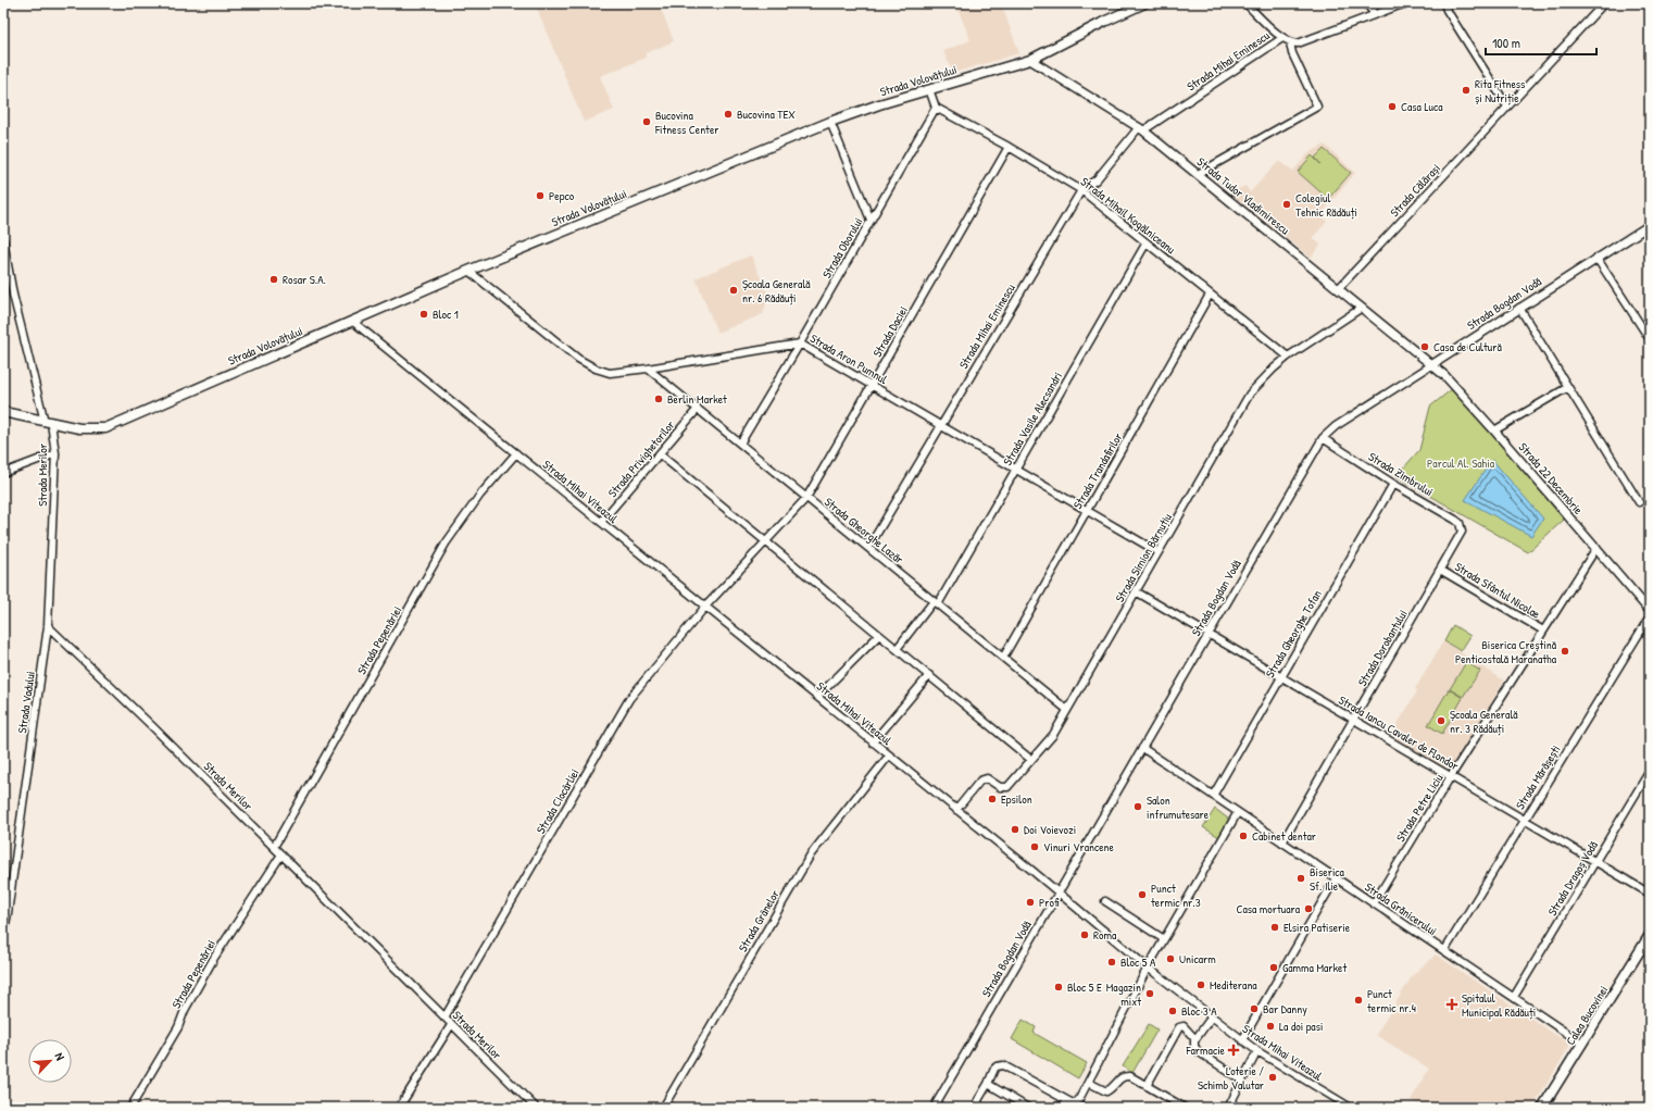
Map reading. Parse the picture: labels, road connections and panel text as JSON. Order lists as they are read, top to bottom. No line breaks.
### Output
{"streets":{"main road":["Strada Volovățului","Calea Bucovinei"],"street":["Strada Mihai Eminescu","Strada Călărași","Strada Tudor Vladimirescu","Strada Mihail Kogălniceanu","Strada Oborului","Strada Bogdan Vodă","Strada Daciei","Strada Aron Pumnul","Strada Vasile Alecsandri","Strada Privighetorilor","Strada Trandafirilor","Strada Zimbrului","Strada Merilor","Strada 22 Decembrie","Strada Mihai Viteazul","Strada Gheorghe Lazăr","Strada Simion Bărnuțiu","Strada Sfântul Nicolae","Strada Gheorghe Tofan","Strada Pepenăriei","Strada Dorobanțului","Strada Vadului","Strada Iancu Cavaler de Flondor","Strada Mărășești","Strada Ciocârliei","Strada Petre Liciu","Strada Dragoș Vodă","Strada Grănicerului","Strada Grânelor"]},"crossings":[["Strada Mihai Eminescu","Strada Tudor Vladimirescu"],["Strada Mihai Eminescu","Strada Mihail Kogălniceanu"],["Strada Mihai Eminescu","Strada Aron Pumnul"],["Strada Mihai Eminescu","Strada Gheorghe Lazăr"],["Strada Volovățului","Strada Tudor Vladimirescu"],["Strada Volovățului","Strada Aron Pumnul"],["Strada Volovățului","Strada Merilor"],["Strada Volovățului","Strada Mihai Viteazul"],["Strada Călărași","Strada Tudor Vladimirescu"],["Strada Tudor Vladimirescu","Strada Bogdan Vodă"],["Strada Tudor Vladimirescu","Strada 22 Decembrie"],["Strada Tudor Vladimirescu","Strada Simion Bărnuțiu"],["Strada Mihail Kogălniceanu","Strada Oborului"],["Strada Mihail Kogălniceanu","Strada Daciei"],["Strada Mihail Kogălniceanu","Strada Vasile Alecsandri"],["Strada Mihail Kogălniceanu","Strada Trandafirilor"],["Strada Mihail Kogălniceanu","Strada Simion Bărnuțiu"],["Strada Oborului","Strada Aron Pumnul"],["Strada Oborului","Strada Gheorghe Lazăr"],["Strada Bogdan Vodă","Strada Zimbrului"],["Strada Bogdan Vodă","Strada 22 Decembrie"],["Strada Bogdan Vodă","Strada Mihai Viteazul"],["Strada Bogdan Vodă","Strada Iancu Cavaler de Flondor"],["Strada Bogdan Vodă","Strada Grănicerului"],["Strada Daciei","Strada Aron Pumnul"],["Strada Daciei","Strada Gheorghe Lazăr"],["Strada Daciei","Strada Ciocârliei"],["Strada Aron Pumnul","Strada Vasile Alecsandri"],["Strada Aron Pumnul","Strada Trandafirilor"],["Strada Aron Pumnul","Strada Gheorghe Lazăr"],["Strada Aron Pumnul","Strada Simion Bărnuțiu"],["Strada Vasile Alecsandri","Strada Gheorghe Lazăr"],["Strada Privighetorilor","Strada Mihai Viteazul"],["Strada Privighetorilor","Strada Gheorghe Lazăr"],["Strada Trandafirilor","Strada Gheorghe Lazăr"],["Strada Zimbrului","Strada Gheorghe Tofan"],["Strada Zimbrului","Strada Dorobanțului"],["Strada Merilor","Strada Pepenăriei"],["Strada Merilor","Strada Vadului"],["Strada Merilor","Strada Ciocârliei"],["Strada 22 Decembrie","Strada Petre Liciu"],["Strada Mihai Viteazul","Strada Simion Bărnuțiu"],["Strada Mihai Viteazul","Strada Pepenăriei"],["Strada Mihai Viteazul","Strada Ciocârliei"],["Strada Mihai Viteazul","Strada Grânelor"],["Strada Gheorghe Lazăr","Strada Simion Bărnuțiu"],["Strada Simion Bărnuțiu","Strada Iancu Cavaler de Flondor"],["Strada Sfântul Nicolae","Strada Dorobanțului"],["Strada Sfântul Nicolae","Strada Petre Liciu"],["Strada Gheorghe Tofan","Strada Iancu Cavaler de Flondor"],["Strada Gheorghe Tofan","Strada Grănicerului"],["Strada Dorobanțului","Strada Iancu Cavaler de Flondor"],["Strada Dorobanțului","Strada Grănicerului"],["Strada Iancu Cavaler de Flondor","Strada Mărășești"],["Strada Iancu Cavaler de Flondor","Strada Petre Liciu"],["Strada Iancu Cavaler de Flondor","Strada Dragoș Vodă"],["Strada Mărășești","Strada Grănicerului"],["Strada Petre Liciu","Strada Grănicerului"],["Strada Dragoș Vodă","Strada Grănicerului"],["Strada Grănicerului","Calea Bucovinei"]],"parks":["Parcul Al. Sahia"],"places":{"other":["Rita Fitness și Nutriție","Casa Luca","Bucovina TEX","Bucovina Fitness Center","Pepco","Colegiul Tehnic Rădăuți","Rosar S.A.","Școala Generală nr. 6 Rădăuți","Bloc 1","Casa de Cultură","Berlin Market","Biserica Creștină Penticostală Maranatha","Școala Generală nr. 3 Rădăuți","Epsilon","Salon infrumutesare","Doi Voievozi","Cabinet dentar","Vinuri Vrancene","Biserica Sf. Ilie","Punct termic nr.3","Profi","Casa mortuara","Elsira Patiserie","Roma","Unicarm","Bloc 5 A","Gamma Market","Mediterana","Bloc 5 E","Magazin mixt","Punct termic nr.4","Bar Danny","Bloc 3 A","La doi pasi","Loterie / Schimb Valutar"],"health":["Spitalul Municipal Rădăuți","Farmacie"]},"scale_bar":"100 m","north":"top right"}
